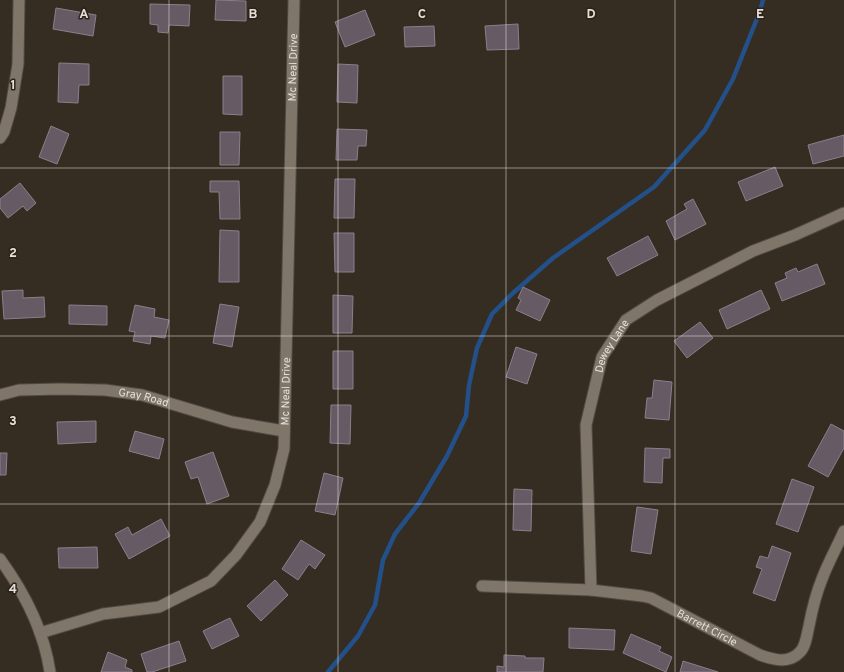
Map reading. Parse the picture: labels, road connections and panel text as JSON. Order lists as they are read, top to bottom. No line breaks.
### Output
{"streets":{"street":["Mc Neal Drive","Dewey Lane","Gray Road","Barrett Circle"]},"crossings":[["Mc Neal Drive","Gray Road"],["Dewey Lane","Barrett Circle"]],"grid":{"columns":["A","B","C","D","E"],"rows":["1","2","3","4"]}}
